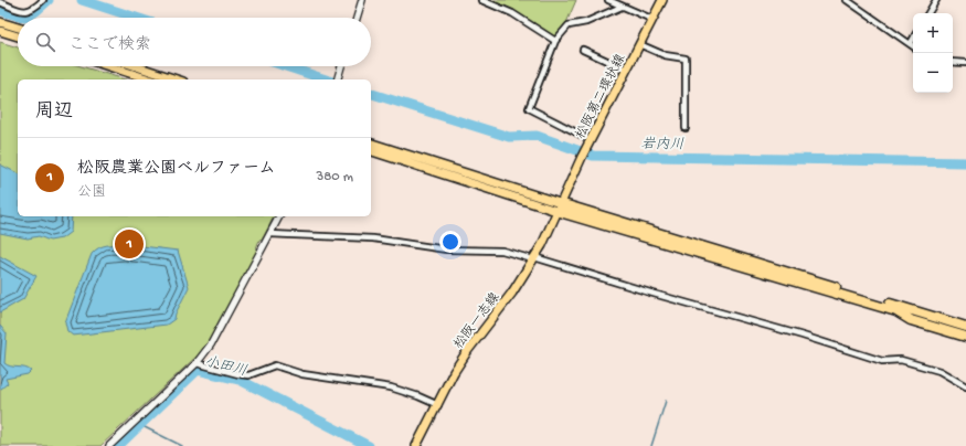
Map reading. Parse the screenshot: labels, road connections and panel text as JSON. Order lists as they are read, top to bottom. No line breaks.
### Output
{"streets":{"main road":["松阪第二環状線","松阪一志線"]},"crossings":[["松阪第二環状線","松阪一志線"]],"water":["岩内川","小田川"],"page":{"map_buttons":["+","−"],"search":"ここで検索","heading":"周辺","list":[{"mark":"1","name":"松阪農業公園ベルファーム","note":"公園","value":"380 m"}],"pins":"1"}}
